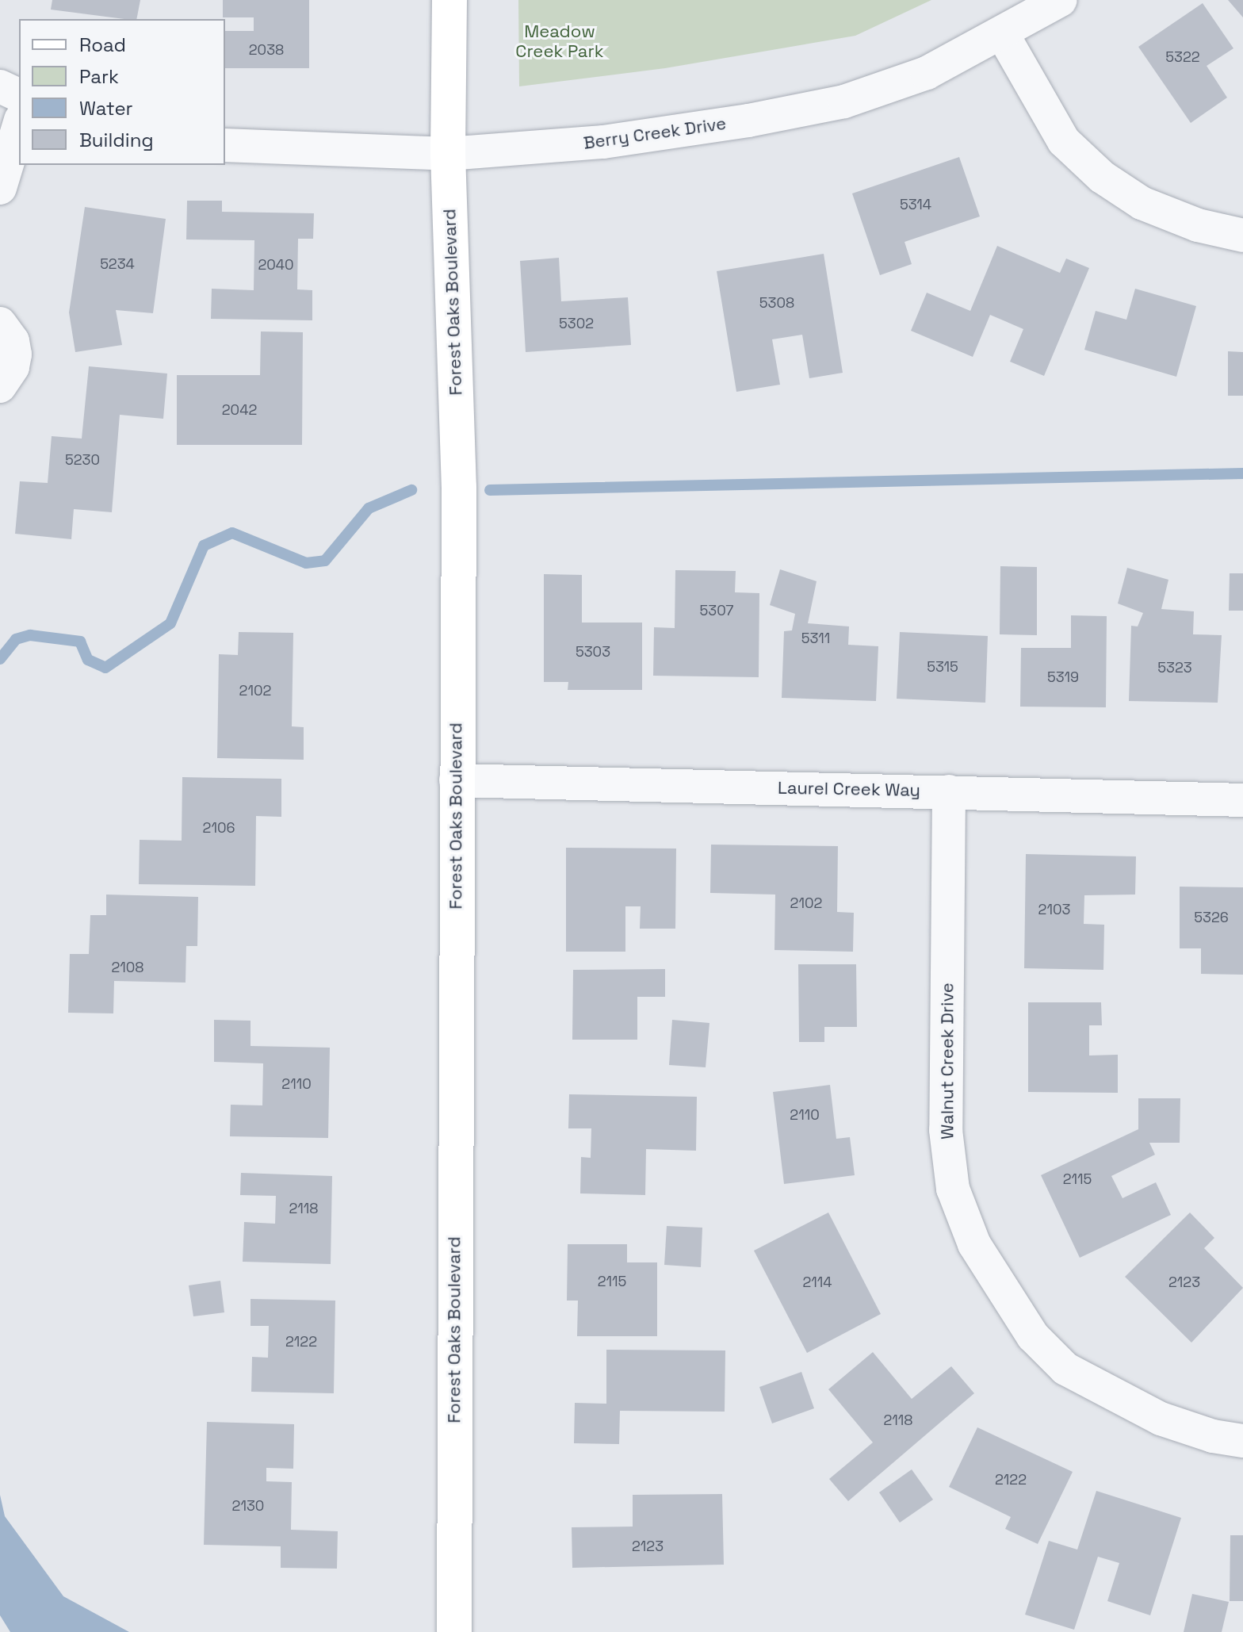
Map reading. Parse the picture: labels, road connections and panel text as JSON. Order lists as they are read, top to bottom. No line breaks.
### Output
{"streets":{"street":["Berry Creek Drive","Forest Oaks Boulevard","Laurel Creek Way","Walnut Creek Drive"]},"crossings":[["Berry Creek Drive","Forest Oaks Boulevard"],["Forest Oaks Boulevard","Laurel Creek Way"],["Laurel Creek Way","Walnut Creek Drive"]],"parks":["Meadow Creek Park"],"house_numbers":["2038","5322","5314","5234","2040","5308","5302","2042","5230","5307","5311","5303","5315","5323","5319","2102","2106","2102","2103","5326","2108","2110","2110","2115","2118","2115","2114","2123","2122","2118","2122","2130","2123"],"legend":["Road","Park","Water","Building"]}
